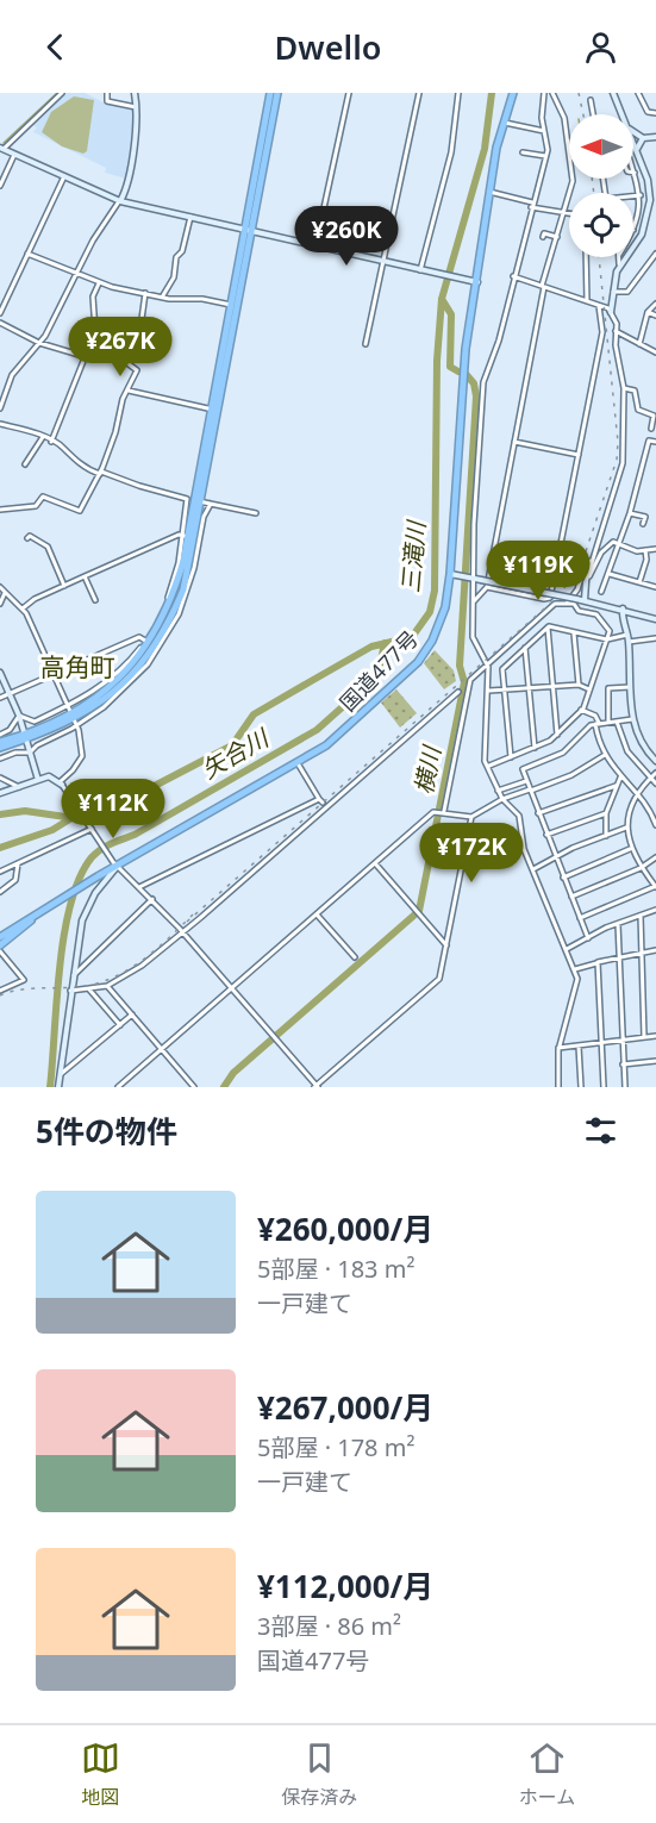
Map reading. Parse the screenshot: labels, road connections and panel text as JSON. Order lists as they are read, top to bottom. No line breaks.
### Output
{"streets":{"highway":["国道477号"]},"districts":["高角町"],"water":["三滝川","矢合川","横川"],"north":"left","page":{"header":"Dwello","price":["¥260K","¥267K","¥119K","¥112K","¥172K"],"heading":"5件の物件","list":[{"name":"¥260,000/月","note":"5部屋 · 183 m² · 一戸建て"},{"name":"¥267,000/月","note":"5部屋 · 178 m² · 一戸建て"},{"name":"¥112,000/月","note":"3部屋 · 86 m² · 国道477号"}],"tabs":["地図","保存済み","ホーム"]}}
